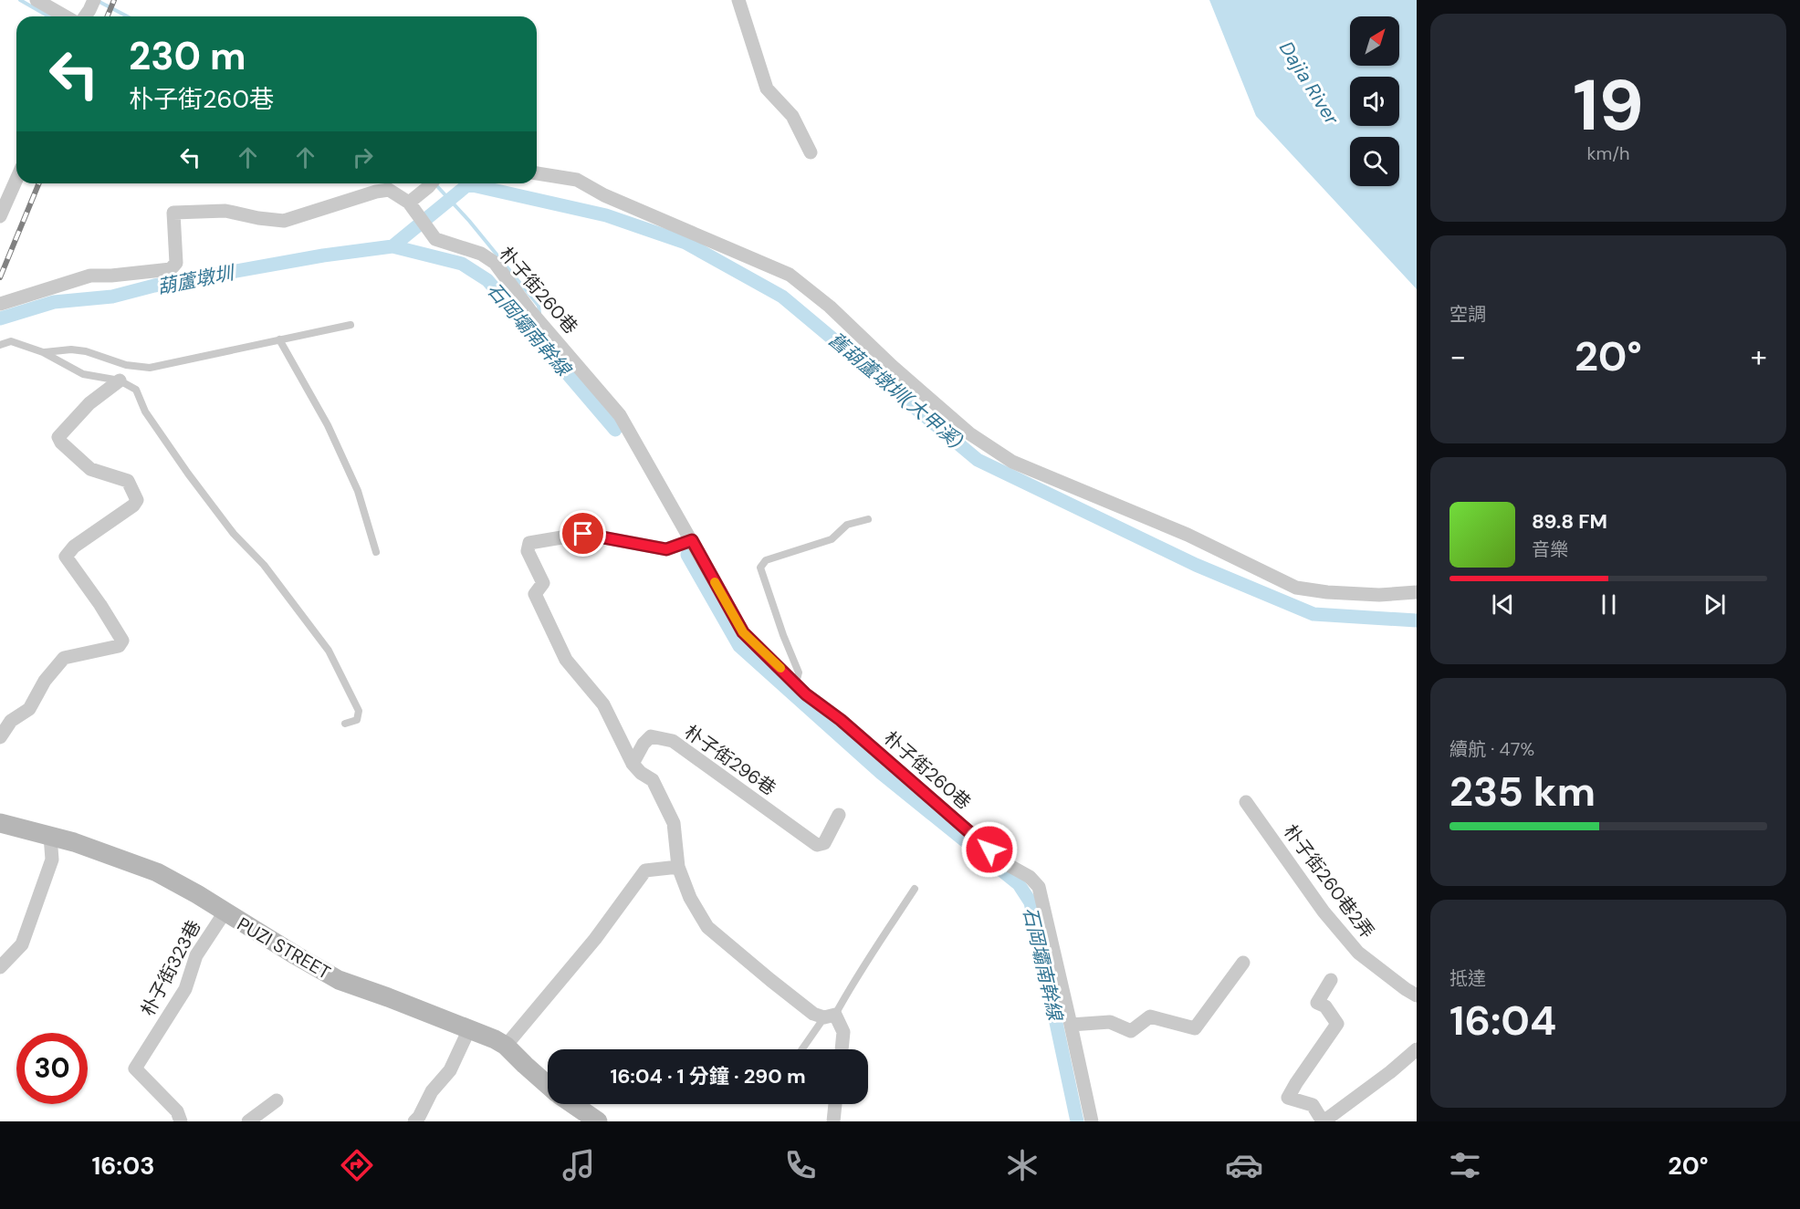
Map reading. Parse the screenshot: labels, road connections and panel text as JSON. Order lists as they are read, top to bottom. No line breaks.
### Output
{"streets":{"street":["朴子街260巷","朴子街296巷","朴子街260巷2弄","PUZI STREET","朴子街323巷"]},"crossings":[["PUZI STREET","朴子街323巷"]],"water":["Dajia River","葫蘆墩圳","石岡壩南幹線","舊葫蘆墩圳(大甲溪)"],"north":"top right","page":{"tile":[["19","km/h"],"空調",["續航 · 47%","235 km"],["抵達","16:04"]],"turn":["230 m","朴子街260巷"],"heat":["−","20°","+"],"song":["89.8 FM","音樂"],"limit":"30","trip":"16:04 · 1 分鐘 · 290 m","tabs":["16:03","20°"]}}
